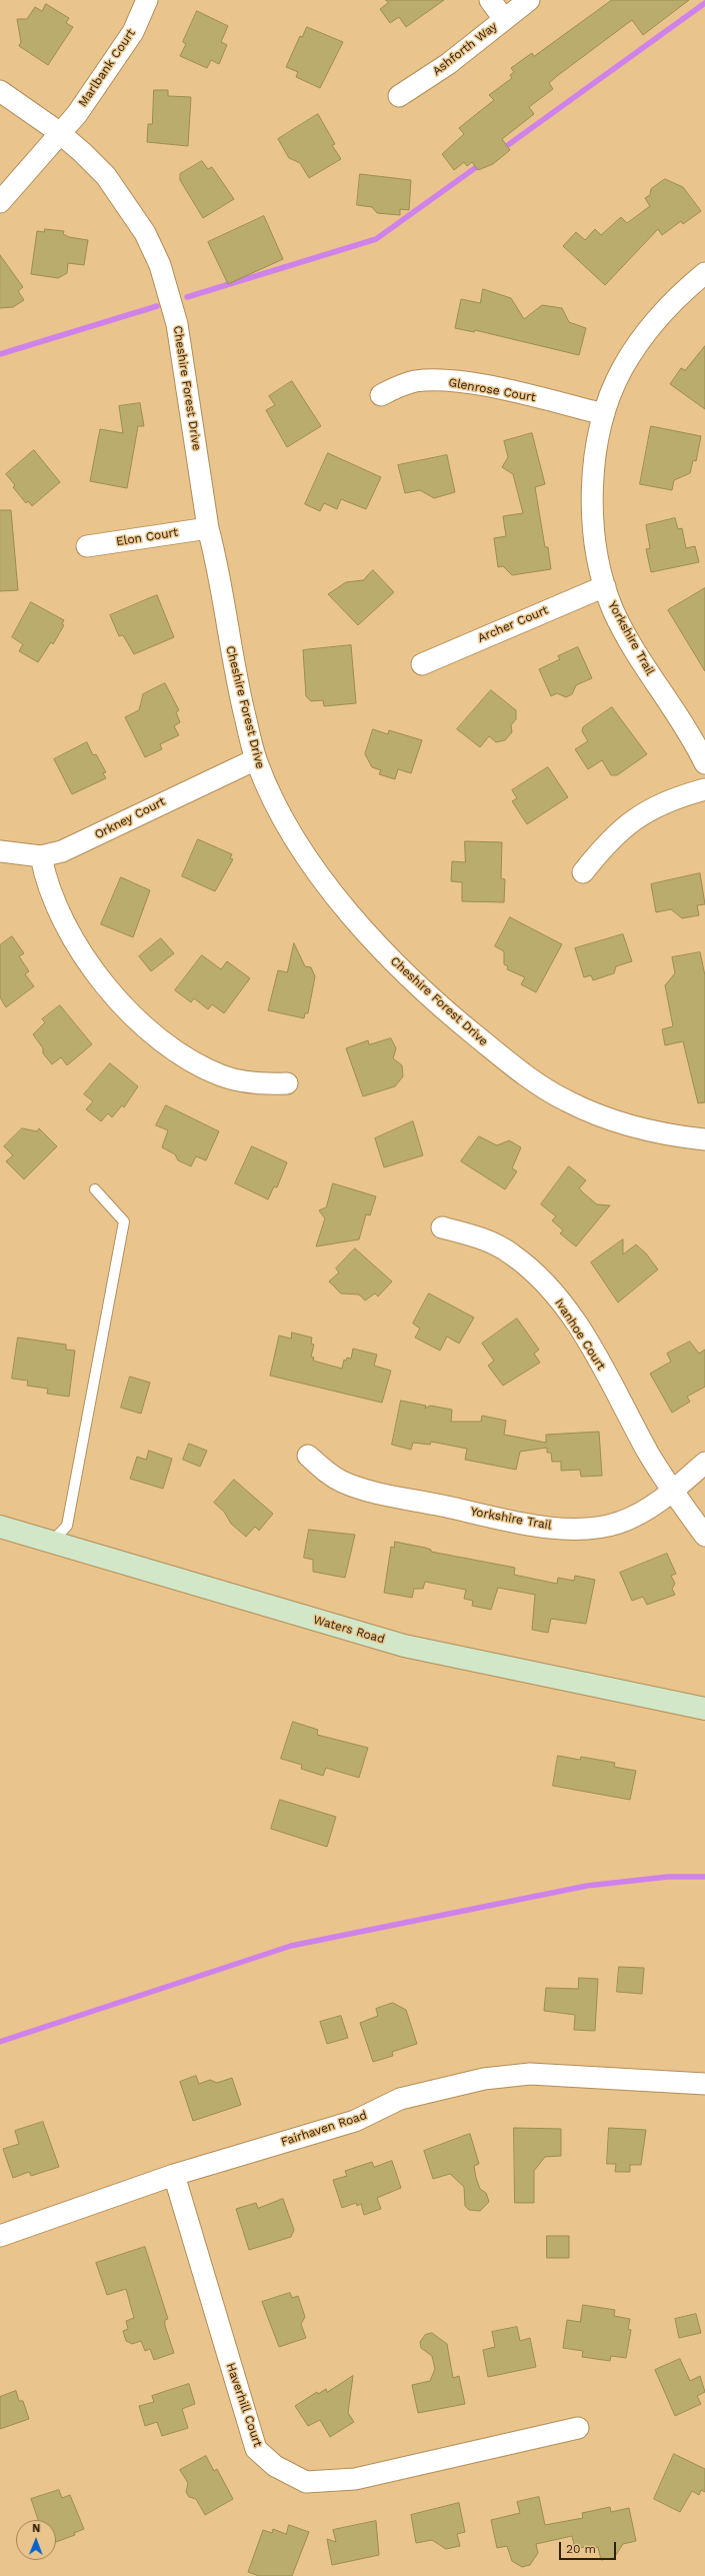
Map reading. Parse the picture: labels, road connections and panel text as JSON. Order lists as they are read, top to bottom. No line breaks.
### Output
{"streets":{"street":["Ashforth Way","Marlbank Court","Cheshire Forest Drive","Glenrose Court","Elon Court","Archer Court","Yorkshire Trail","Orkney Court","Ivanhoe Court","Waters Road","Fairhaven Road","Haverhill Court"]},"crossings":[["Marlbank Court","Cheshire Forest Drive"],["Cheshire Forest Drive","Elon Court"],["Cheshire Forest Drive","Orkney Court"],["Glenrose Court","Yorkshire Trail"],["Archer Court","Yorkshire Trail"],["Yorkshire Trail","Ivanhoe Court"],["Fairhaven Road","Haverhill Court"]],"scale_bar":"20 m","north":"top"}
